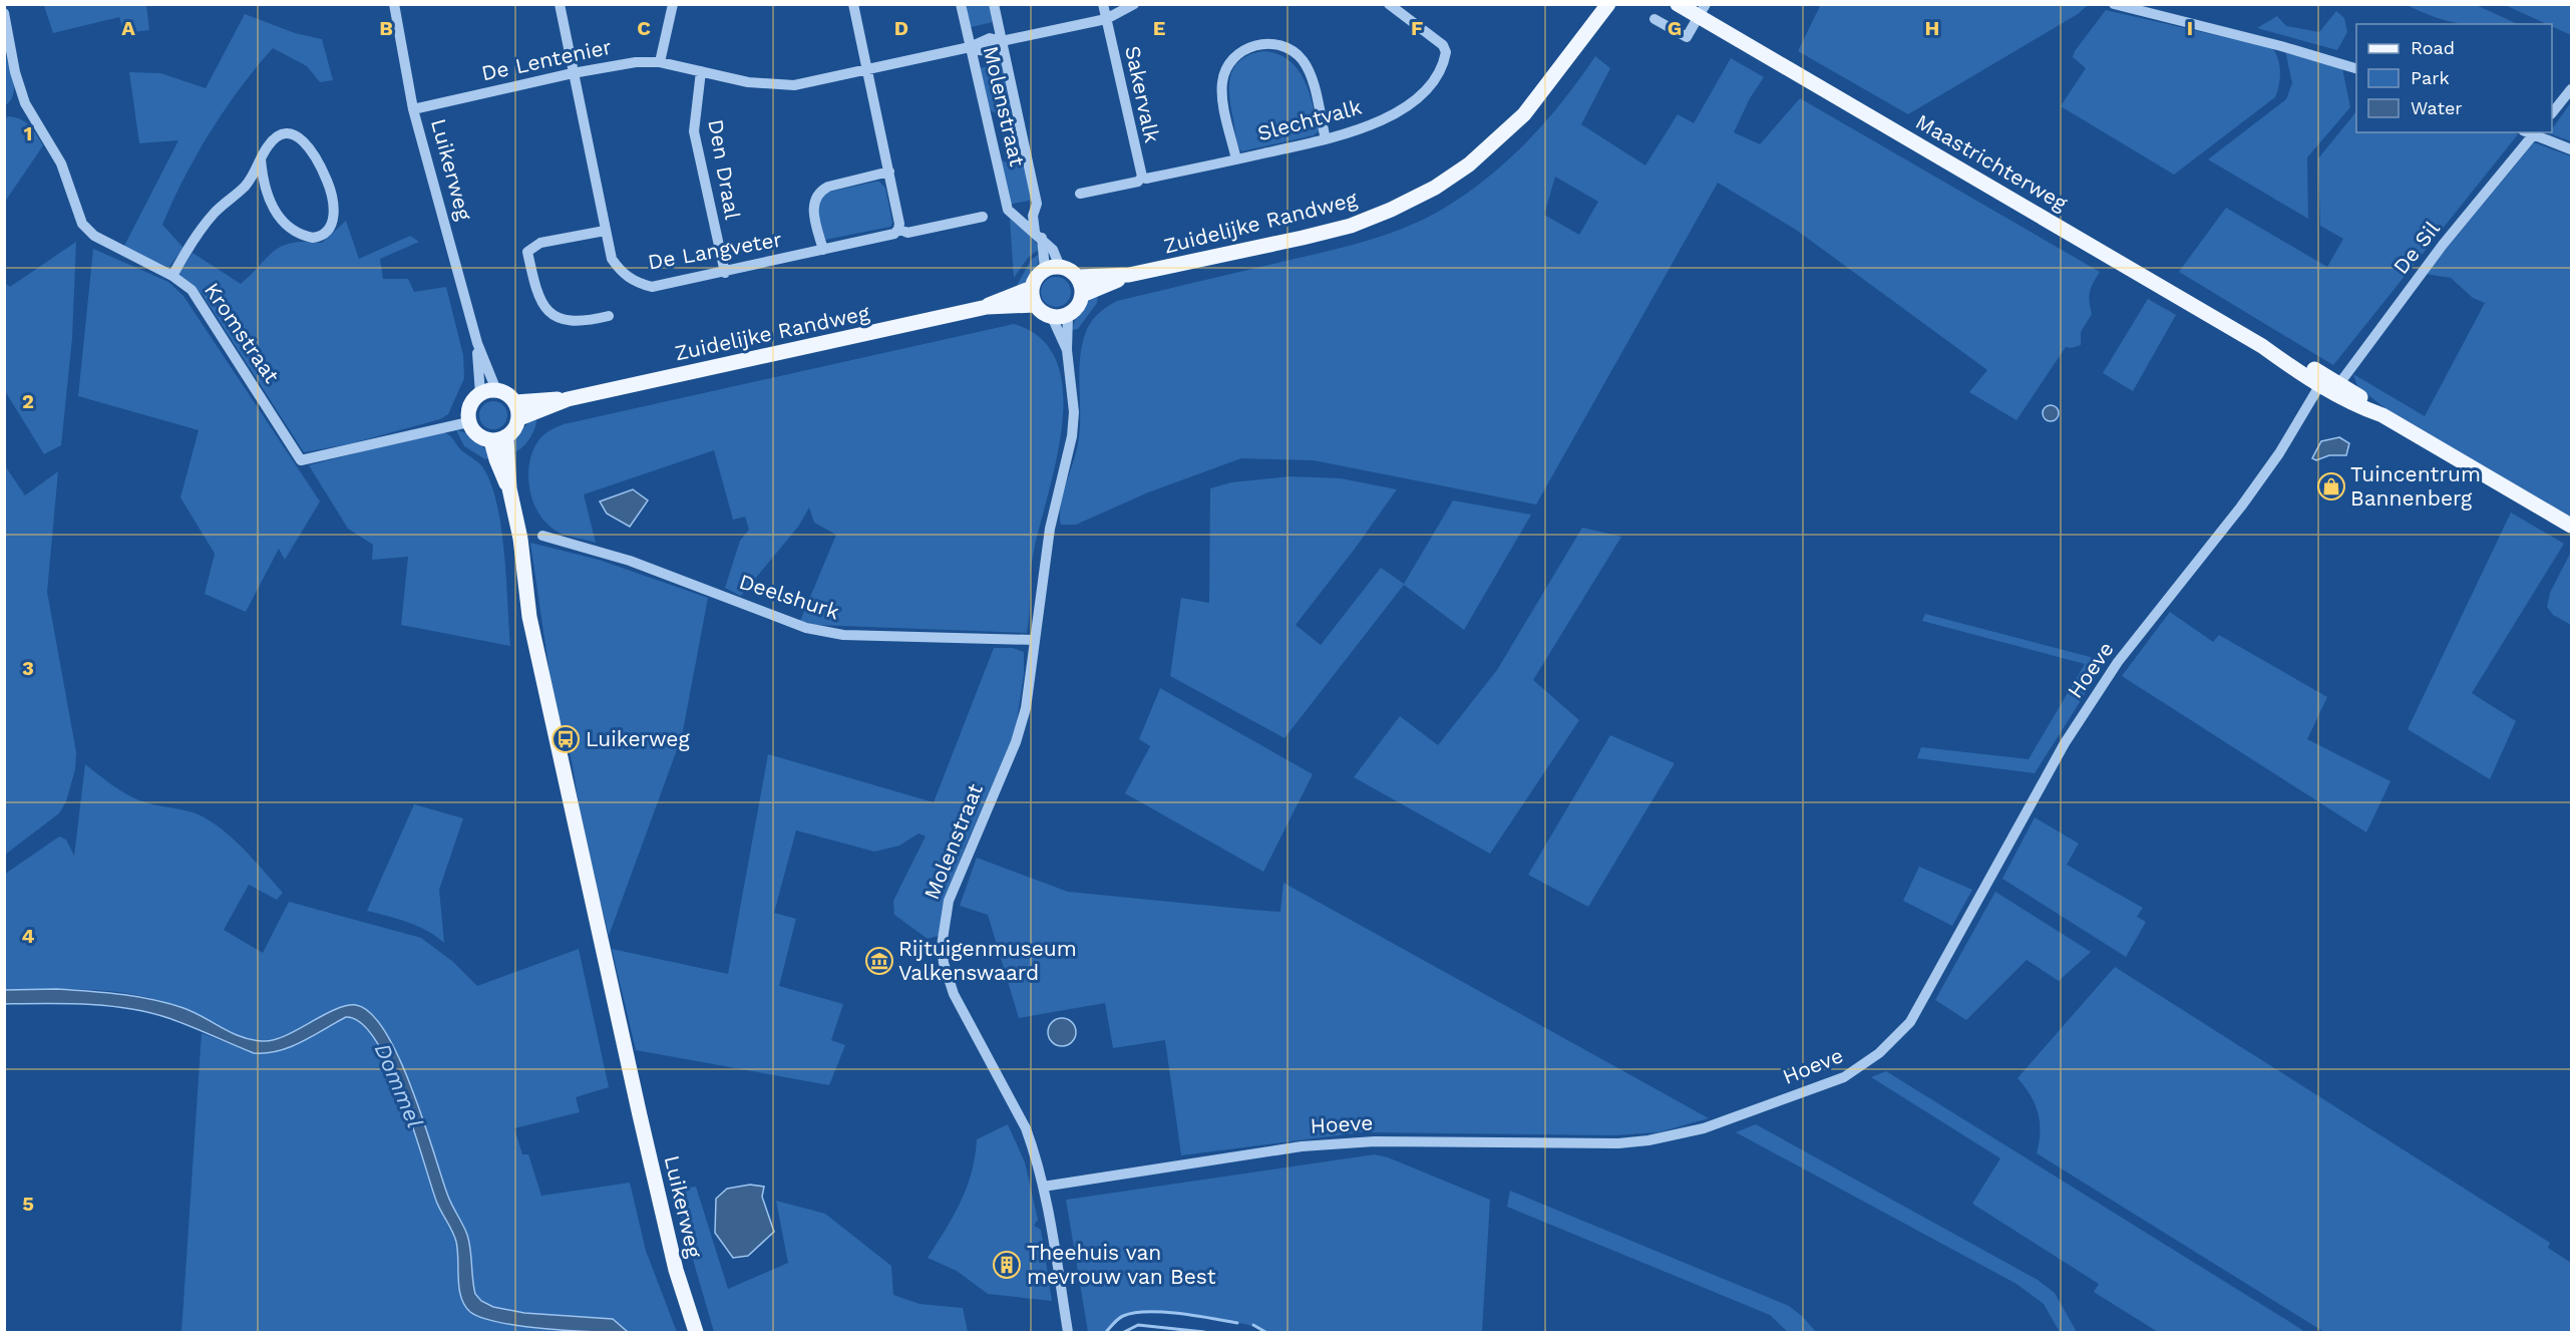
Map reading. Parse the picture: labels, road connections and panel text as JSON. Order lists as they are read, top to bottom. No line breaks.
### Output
{"streets":{"main road":["Maastrichterweg","Luikerweg","Zuidelijke Randweg"],"street":["De Lentenier","Sakervalk","Molenstraat","Slechtvalk","Den Draal","De Sil","De Langveter","Kromstraat","Deelshurk","Hoeve"]},"crossings":[["De Lentenier","Sakervalk"],["De Lentenier","Molenstraat"],["De Lentenier","Luikerweg"],["De Lentenier","Den Draal"],["De Lentenier","De Langveter"],["Sakervalk","Slechtvalk"],["Molenstraat","Zuidelijke Randweg"],["Molenstraat","Deelshurk"],["Molenstraat","Hoeve"],["Maastrichterweg","De Sil"],["Maastrichterweg","Hoeve"],["Luikerweg","Zuidelijke Randweg"],["Luikerweg","Kromstraat"],["Den Draal","De Langveter"],["Zuidelijke Randweg","Kromstraat"],["De Sil","Hoeve"]],"water":["Dommel"],"places":{"shop":["Tuincentrum Bannenberg"],"bus stop":["Luikerweg"],"museum":["Rijtuigenmuseum Valkenswaard"],"building":["Theehuis van mevrouw van Best"]},"legend":["Road","Park","Water"],"grid":{"columns":["A","B","C","D","E","F","G","H","I"],"rows":["1","2","3","4","5"]}}
